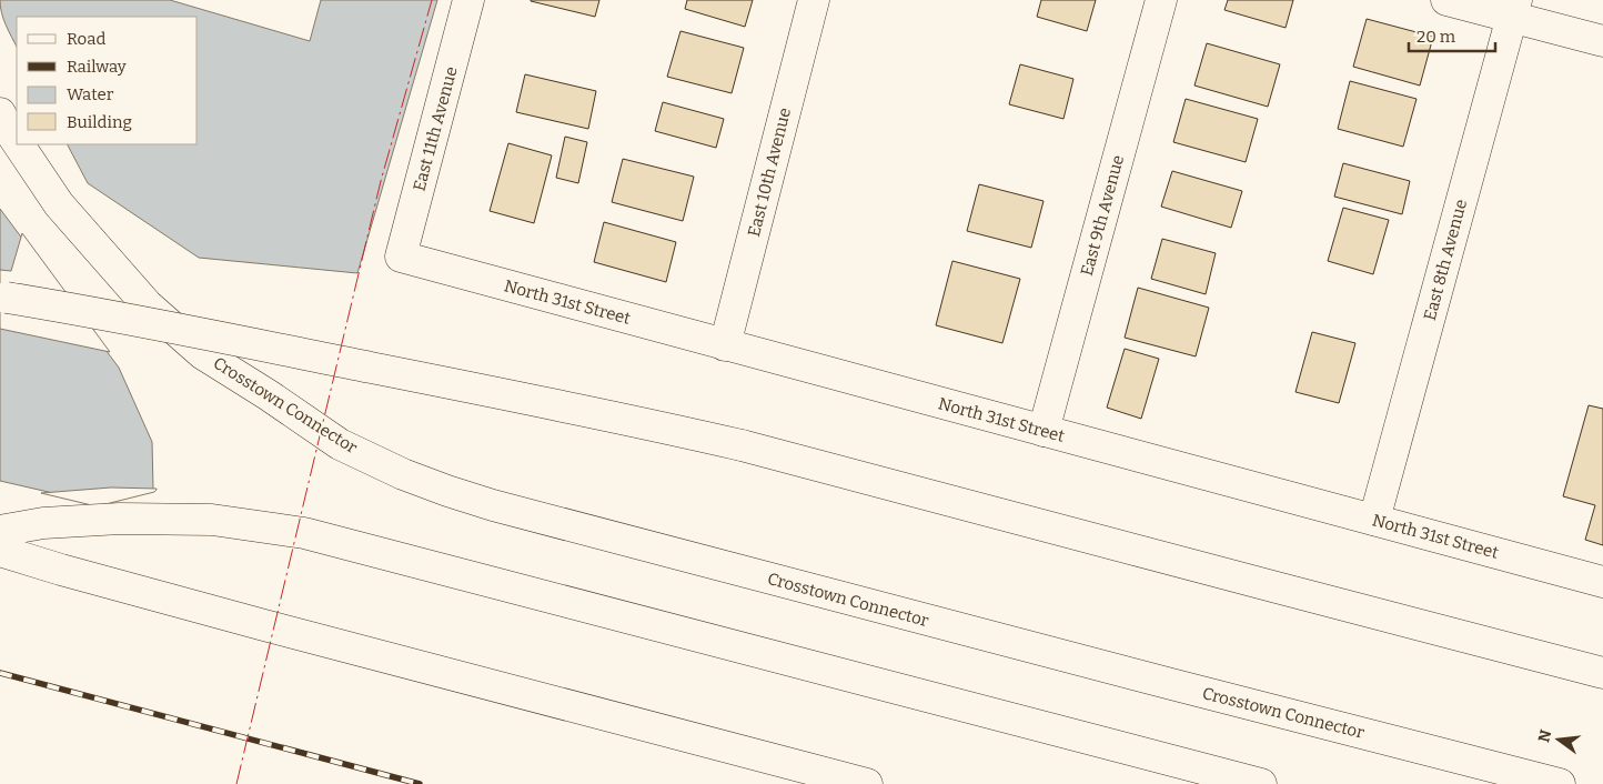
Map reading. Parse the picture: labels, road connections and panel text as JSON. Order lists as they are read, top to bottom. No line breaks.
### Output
{"streets":{"main road":["East 11th Avenue","East 10th Avenue","East 9th Avenue","East 8th Avenue","North 31st Street","Crosstown Connector"]},"crossings":[["East 11th Avenue","North 31st Street"],["East 10th Avenue","North 31st Street"],["East 9th Avenue","North 31st Street"],["East 8th Avenue","North 31st Street"]],"legend":["Road","Railway","Water","Building"],"scale_bar":"20 m","north":"left"}
